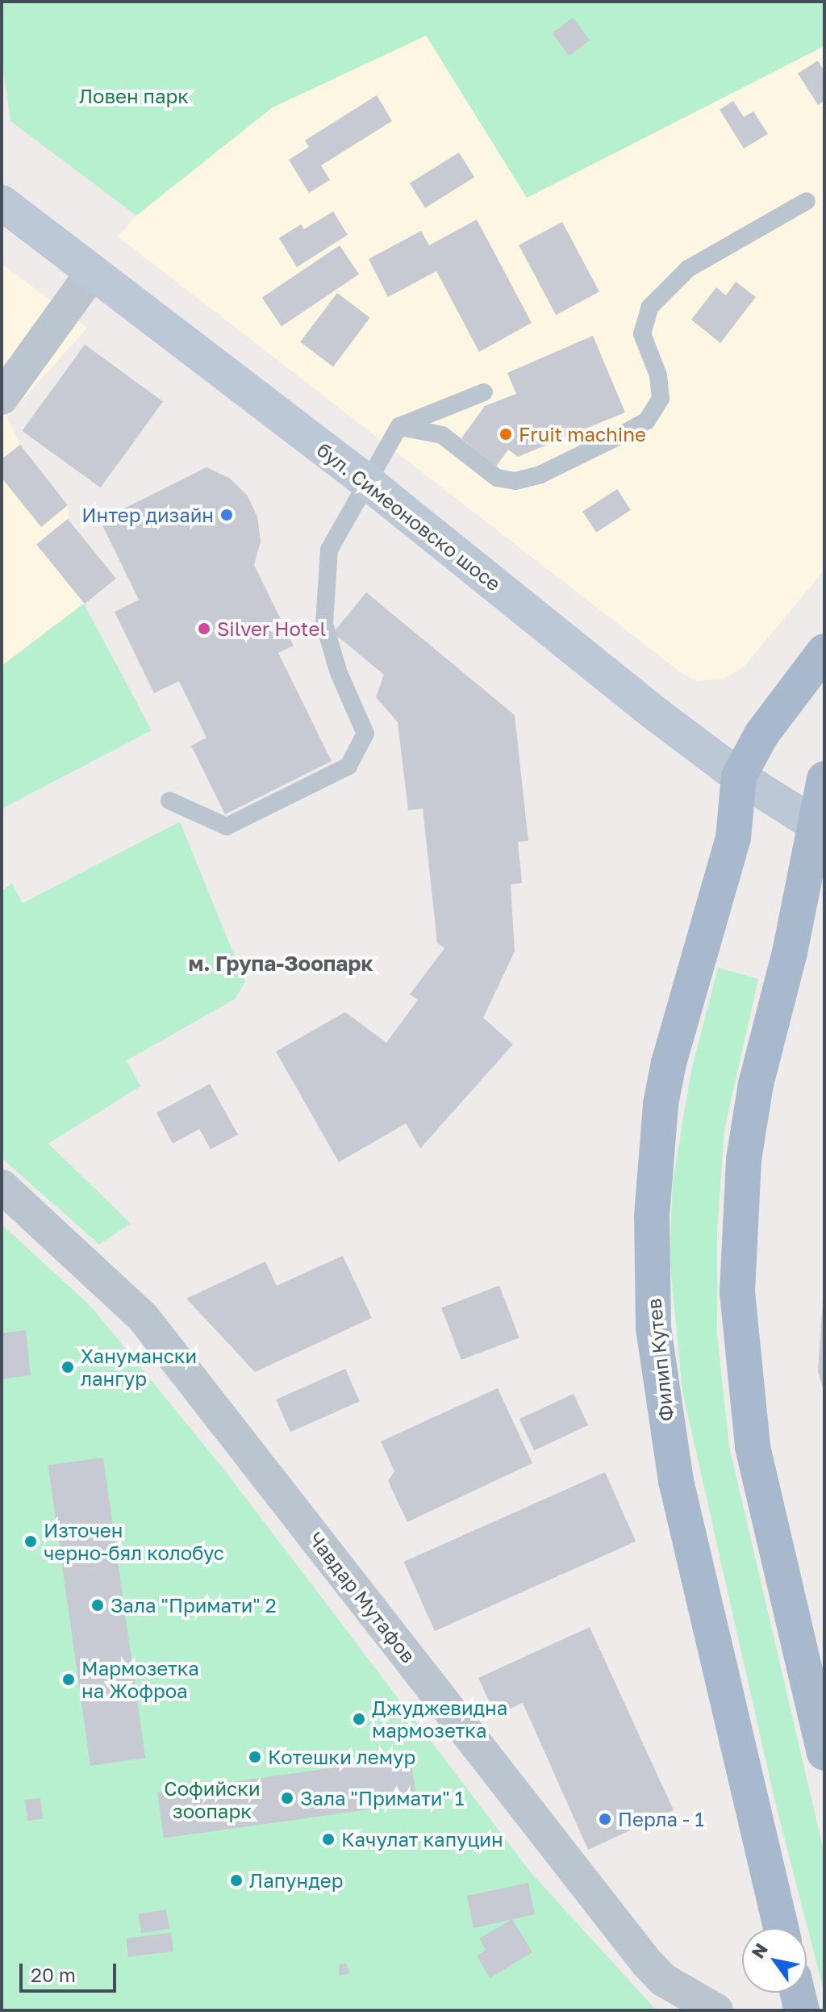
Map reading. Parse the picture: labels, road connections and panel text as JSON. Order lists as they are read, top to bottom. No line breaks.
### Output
{"streets":{"main road":["бул. Симеоновско шосе","Филип Кутев"],"street":["Чавдар Мутафов"]},"crossings":[["бул. Симеоновско шосе","Филип Кутев"]],"districts":["м. Група-Зоопарк"],"parks":["Ловен парк","Софийски зоопарк"],"places":["Fruit machine","Интер дизайн","Silver Hotel","Ханумански лангур","Източен черно-бял колобус","Зала \"Примати\" 2","Мармозетка на Жофроа","Джуджевидна мармозетка","Котешки лемур","Зала \"Примати\" 1","Перла - 1","Качулат капуцин","Лапундер"],"scale_bar":"20 m","north":"top left"}
